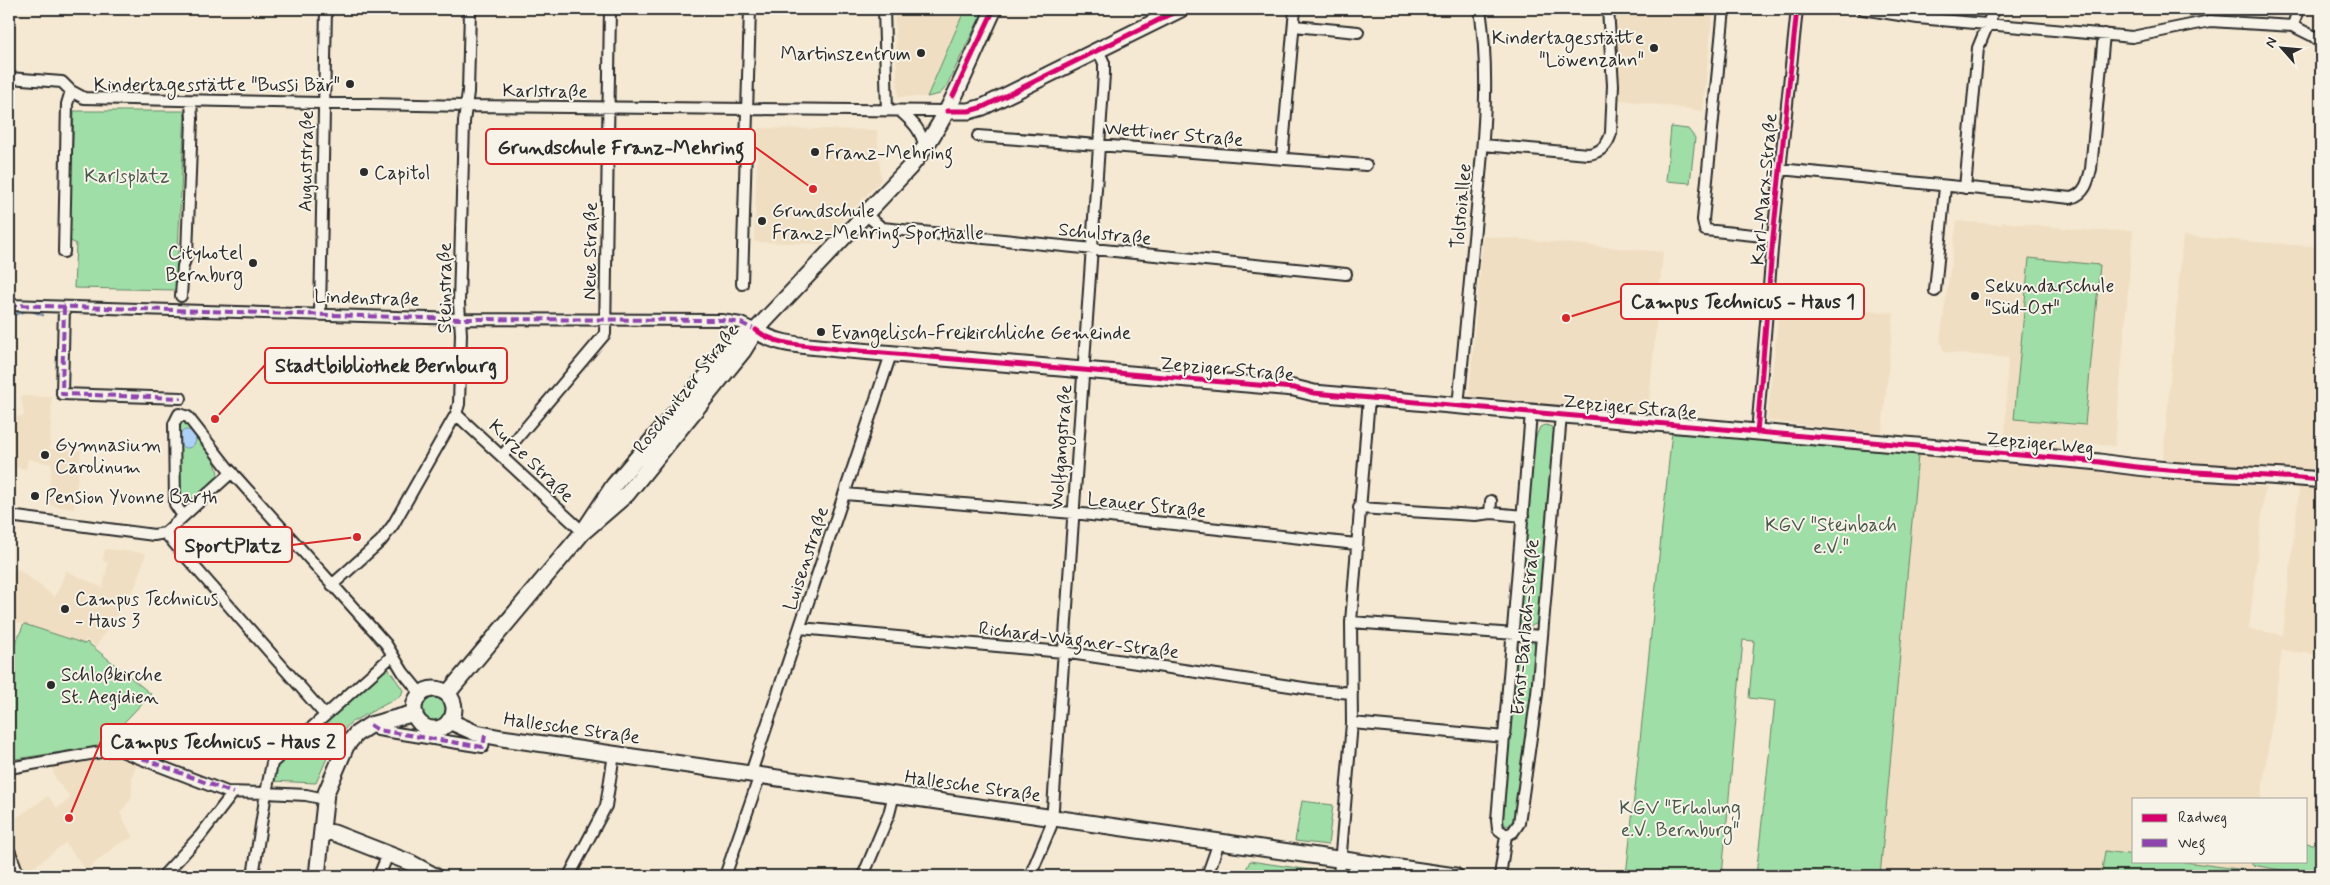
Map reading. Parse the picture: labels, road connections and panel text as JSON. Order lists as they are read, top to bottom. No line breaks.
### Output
{"streets":{"main road":["Zepziger Straße","Roschwitzer Straße","Zepziger Weg","Hallesche Straße"],"street":["Karlstraße","Wettiner Straße","Auguststraße","Karl-Marx-Straße","Tolstoiallee","Schulstraße","Neue Straße","Steinstraße","Lindenstraße","Wolfgangstraße","Kurze Straße","Leauer Straße","Luisenstraße","Ernst-Barlach-Straße","Richard-Wagner-Straße"]},"crossings":[["Karlstraße","Auguststraße"],["Karlstraße","Neue Straße"],["Karlstraße","Steinstraße"],["Karlstraße","Roschwitzer Straße"],["Wettiner Straße","Wolfgangstraße"],["Auguststraße","Lindenstraße"],["Karl-Marx-Straße","Zepziger Straße"],["Karl-Marx-Straße","Zepziger Weg"],["Tolstoiallee","Zepziger Straße"],["Schulstraße","Roschwitzer Straße"],["Schulstraße","Wolfgangstraße"],["Neue Straße","Lindenstraße"],["Neue Straße","Kurze Straße"],["Steinstraße","Lindenstraße"],["Steinstraße","Kurze Straße"],["Lindenstraße","Zepziger Straße"],["Lindenstraße","Roschwitzer Straße"],["Zepziger Straße","Roschwitzer Straße"],["Zepziger Straße","Zepziger Weg"],["Zepziger Straße","Wolfgangstraße"],["Zepziger Straße","Luisenstraße"],["Zepziger Straße","Ernst-Barlach-Straße"],["Roschwitzer Straße","Kurze Straße"],["Roschwitzer Straße","Hallesche Straße"],["Wolfgangstraße","Leauer Straße"],["Wolfgangstraße","Richard-Wagner-Straße"],["Wolfgangstraße","Hallesche Straße"],["Leauer Straße","Luisenstraße"],["Luisenstraße","Richard-Wagner-Straße"],["Luisenstraße","Hallesche Straße"]],"parks":["Karlsplatz","KGV \"Steinbach e.V.\"","KGV \"Erholung e.V. Bernburg\""],"places":["Kindertagesstätte \"Löwenzahn\"","Martinszentrum","Kindertagesstätte \"Bussi Bär\"","Franz-Mehring","Capitol","Grundschule Franz-Mehring","Grundschule Franz-Mehring Sporthalle","Cityhotel Bernburg","Sekundarschule \"Süd-Ost\"","Campus Technicus - Haus 1","Evangelisch-Freikirchliche Gemeinde","Stadtbibliothek Bernburg","Gymnasium Carolinum","Pension Yvonne Barth","SportPlatz","Campus Technicus - Haus 3","Schloßkirche St. Aegidien","Campus Technicus - Haus 2"],"legend":["Radweg","Weg"],"north":"top left"}
